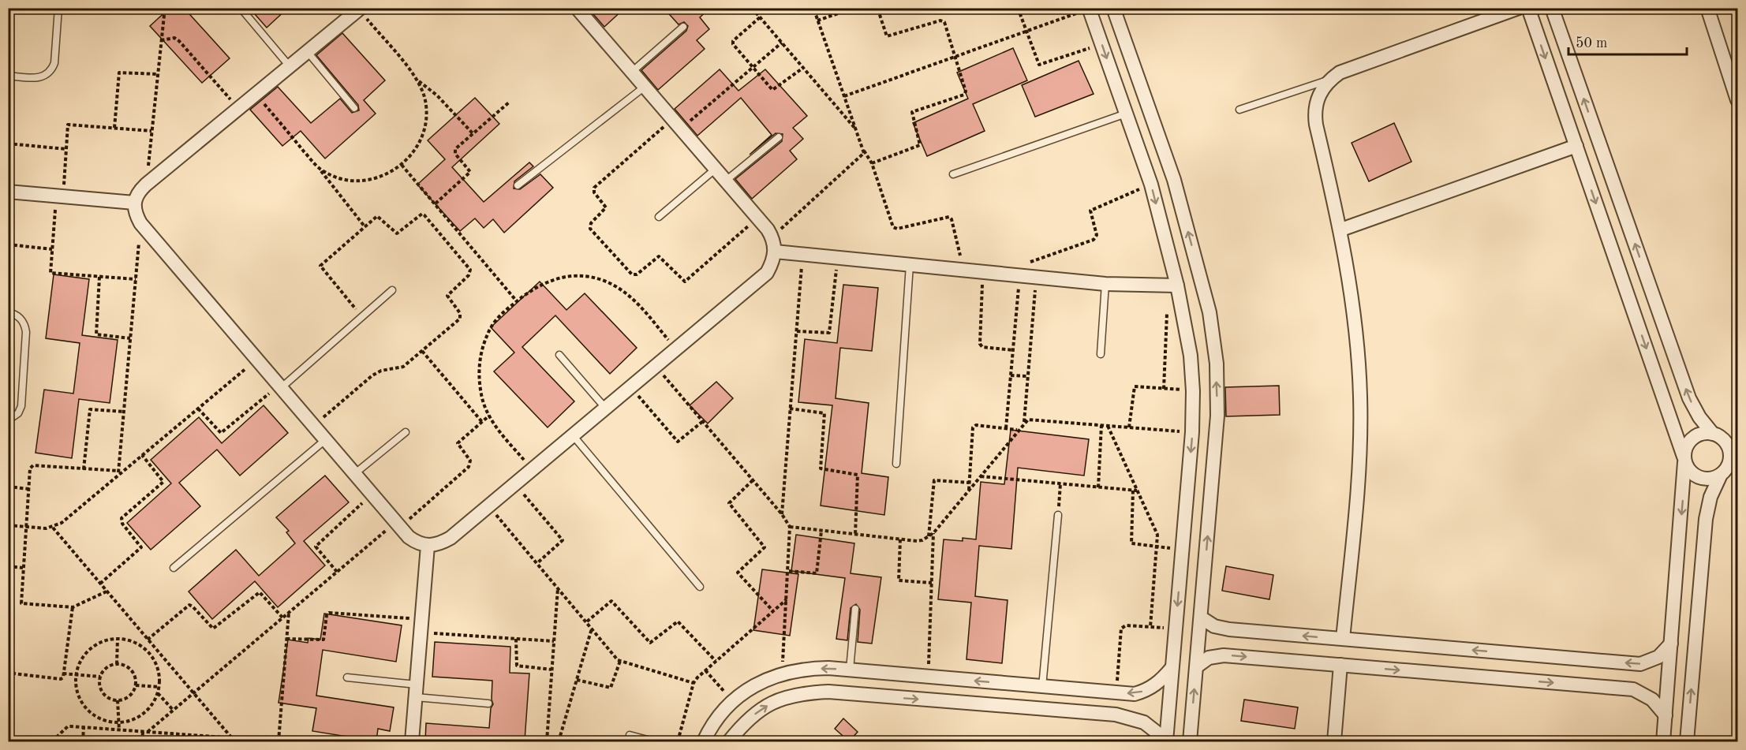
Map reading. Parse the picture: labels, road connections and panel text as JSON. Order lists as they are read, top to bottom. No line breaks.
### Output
{"scale_bar":"50 m"}
